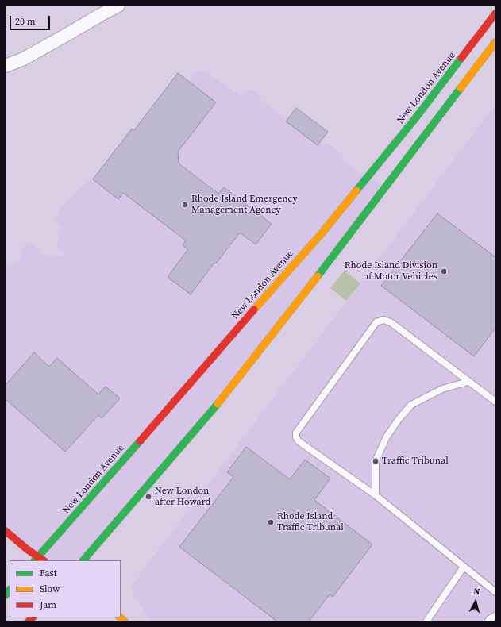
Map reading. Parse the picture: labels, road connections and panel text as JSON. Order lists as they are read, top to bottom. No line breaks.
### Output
{"streets":{"main road":["New London Avenue"]},"places":["Rhode Island Emergency Management Agency","Rhode Island Division of Motor Vehicles","Traffic Tribunal","New London after Howard","Rhode Island Traffic Tribunal"],"legend":["Fast","Slow","Jam"],"scale_bar":"20 m","north":"top"}
